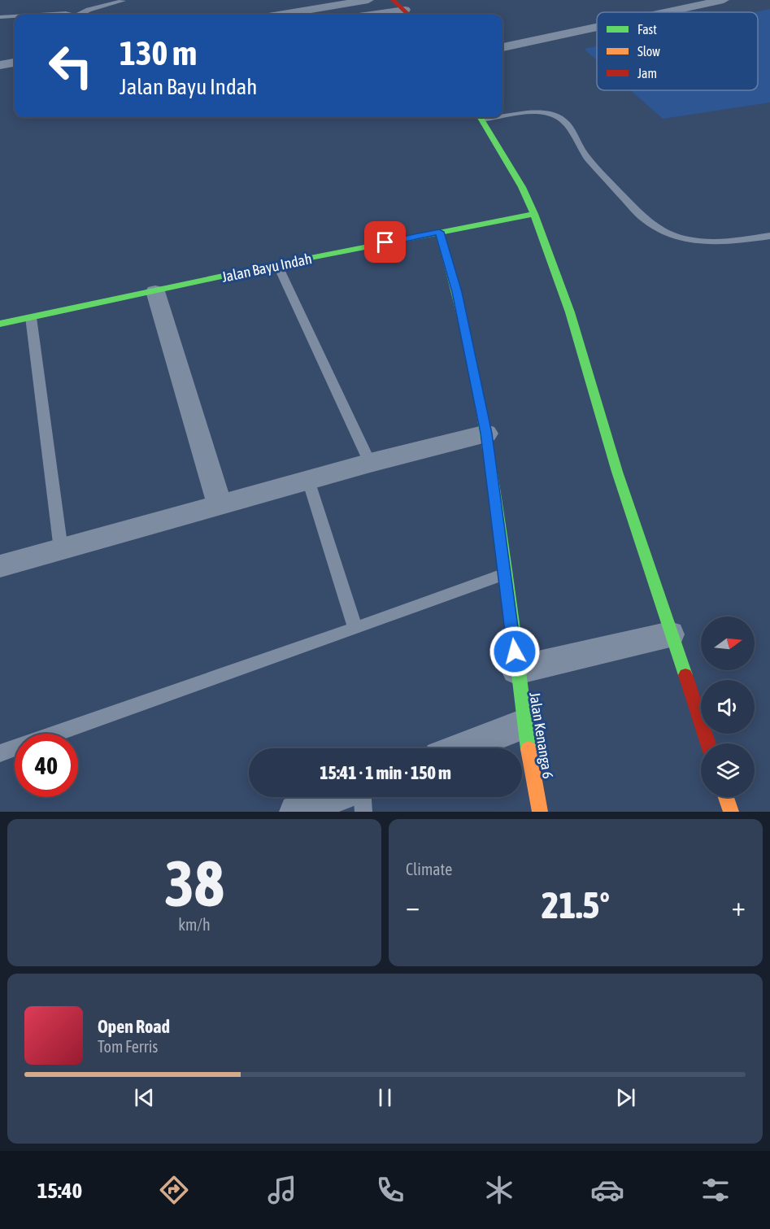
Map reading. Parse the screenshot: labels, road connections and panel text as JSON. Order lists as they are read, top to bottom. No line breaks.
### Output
{"streets":{"street":["Jalan Bayu Indah","Jalan Kenanga 6"]},"crossings":[["Jalan Bayu Indah","Jalan Kenanga 6"]],"legend":["Fast","Slow","Jam"],"north":"right","page":{"turn":["130 m","Jalan Bayu Indah"],"limit":"40","trip":"15:41 · 1 min · 150 m","tile":[["38","km/h"],"Climate"],"heat":["−","21.5°","+"],"song":["Open Road","Tom Ferris"],"tabs":"15:40"}}
